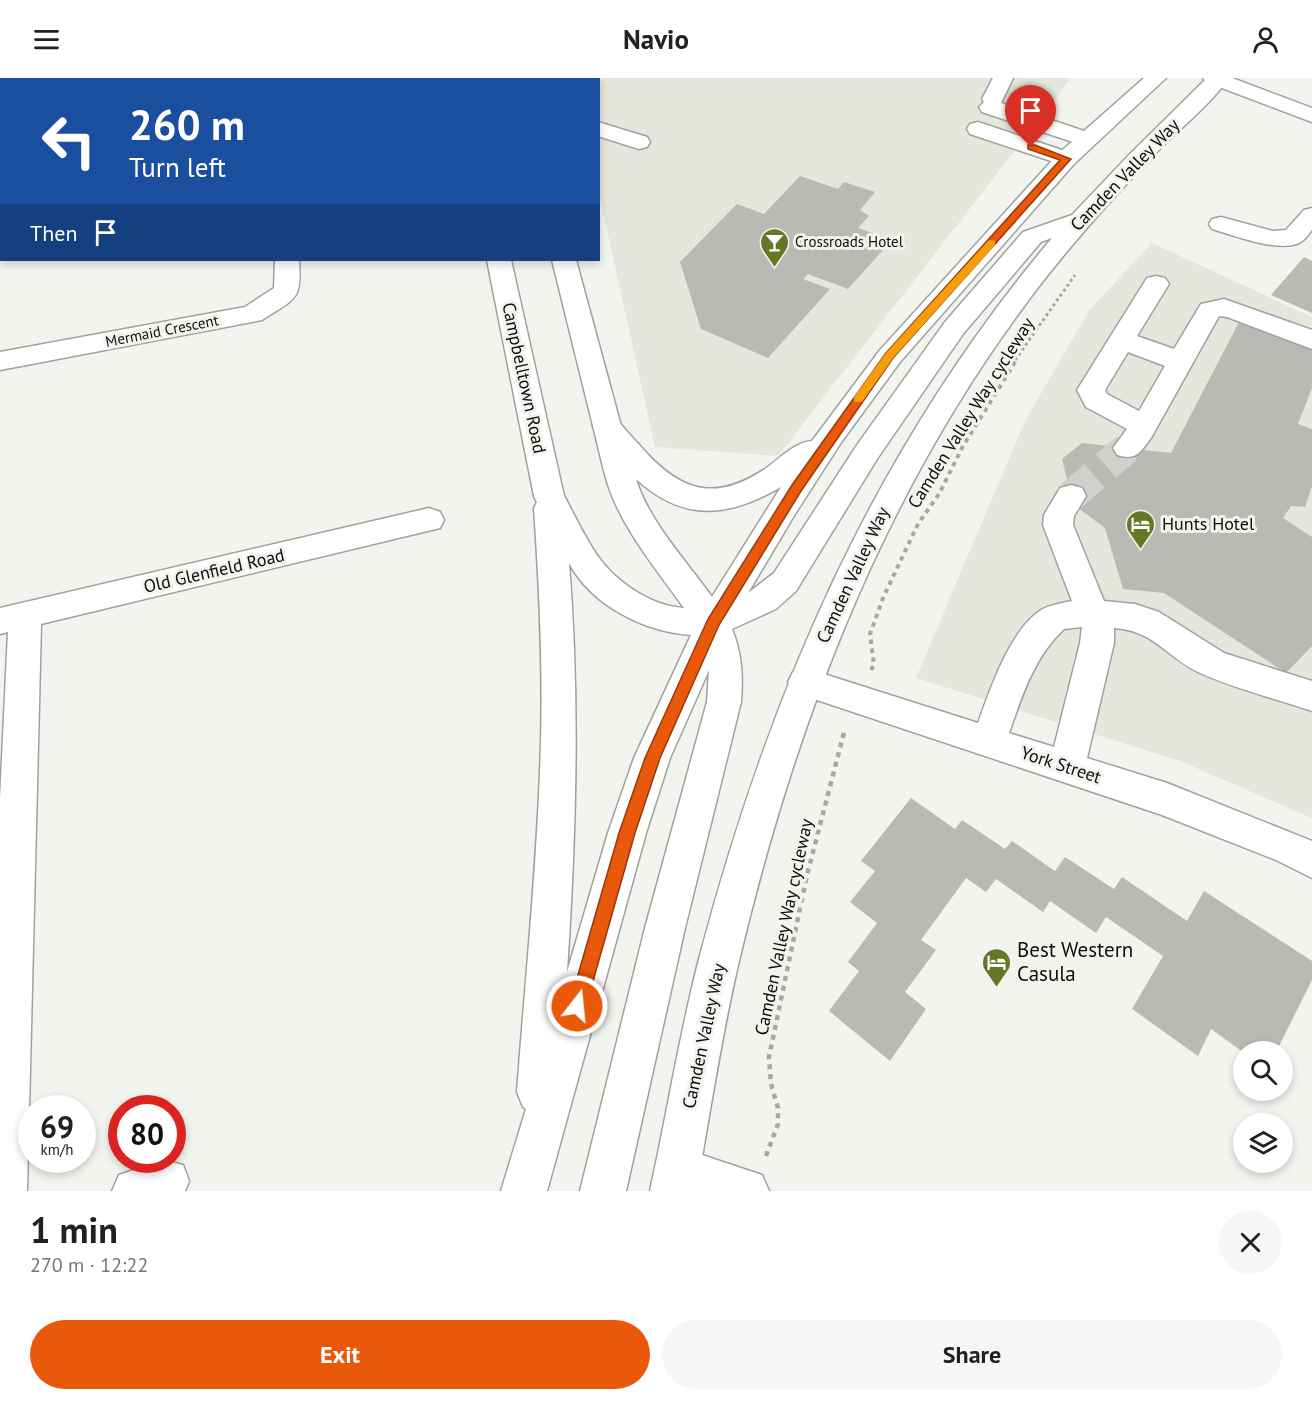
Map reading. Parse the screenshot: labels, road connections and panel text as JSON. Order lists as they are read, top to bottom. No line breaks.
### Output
{"streets":{"main road":["Camden Valley Way","Mermaid Crescent","Campbelltown Road","Old Glenfield Road","York Street"],"path":["Camden Valley Way cycleway"]},"crossings":[["Camden Valley Way","York Street"]],"places":{"bar":["Crossroads Hotel"],"hotel":["Hunts Hotel","Best Western Casula"]},"page":{"header":"Navio","turn":["260 m","Turn left"],"then":"Then","speed":"69 km/h","limit":"80","heading":["1 min","270 m · 12:22"],"buttons":["Exit","Share"]}}
